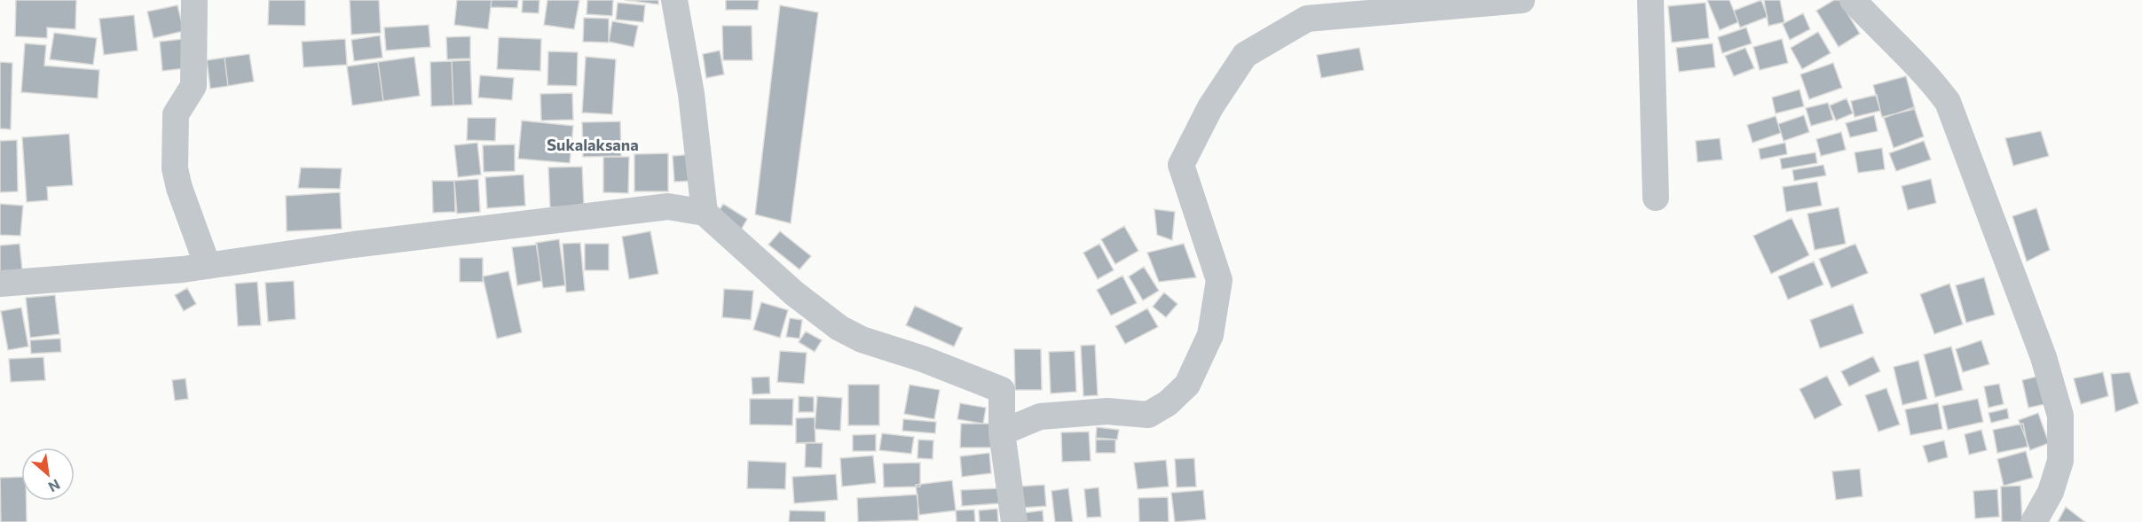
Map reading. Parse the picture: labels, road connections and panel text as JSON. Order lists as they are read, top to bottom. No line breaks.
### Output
{"districts":["Sukalaksana"],"north":"bottom right"}
